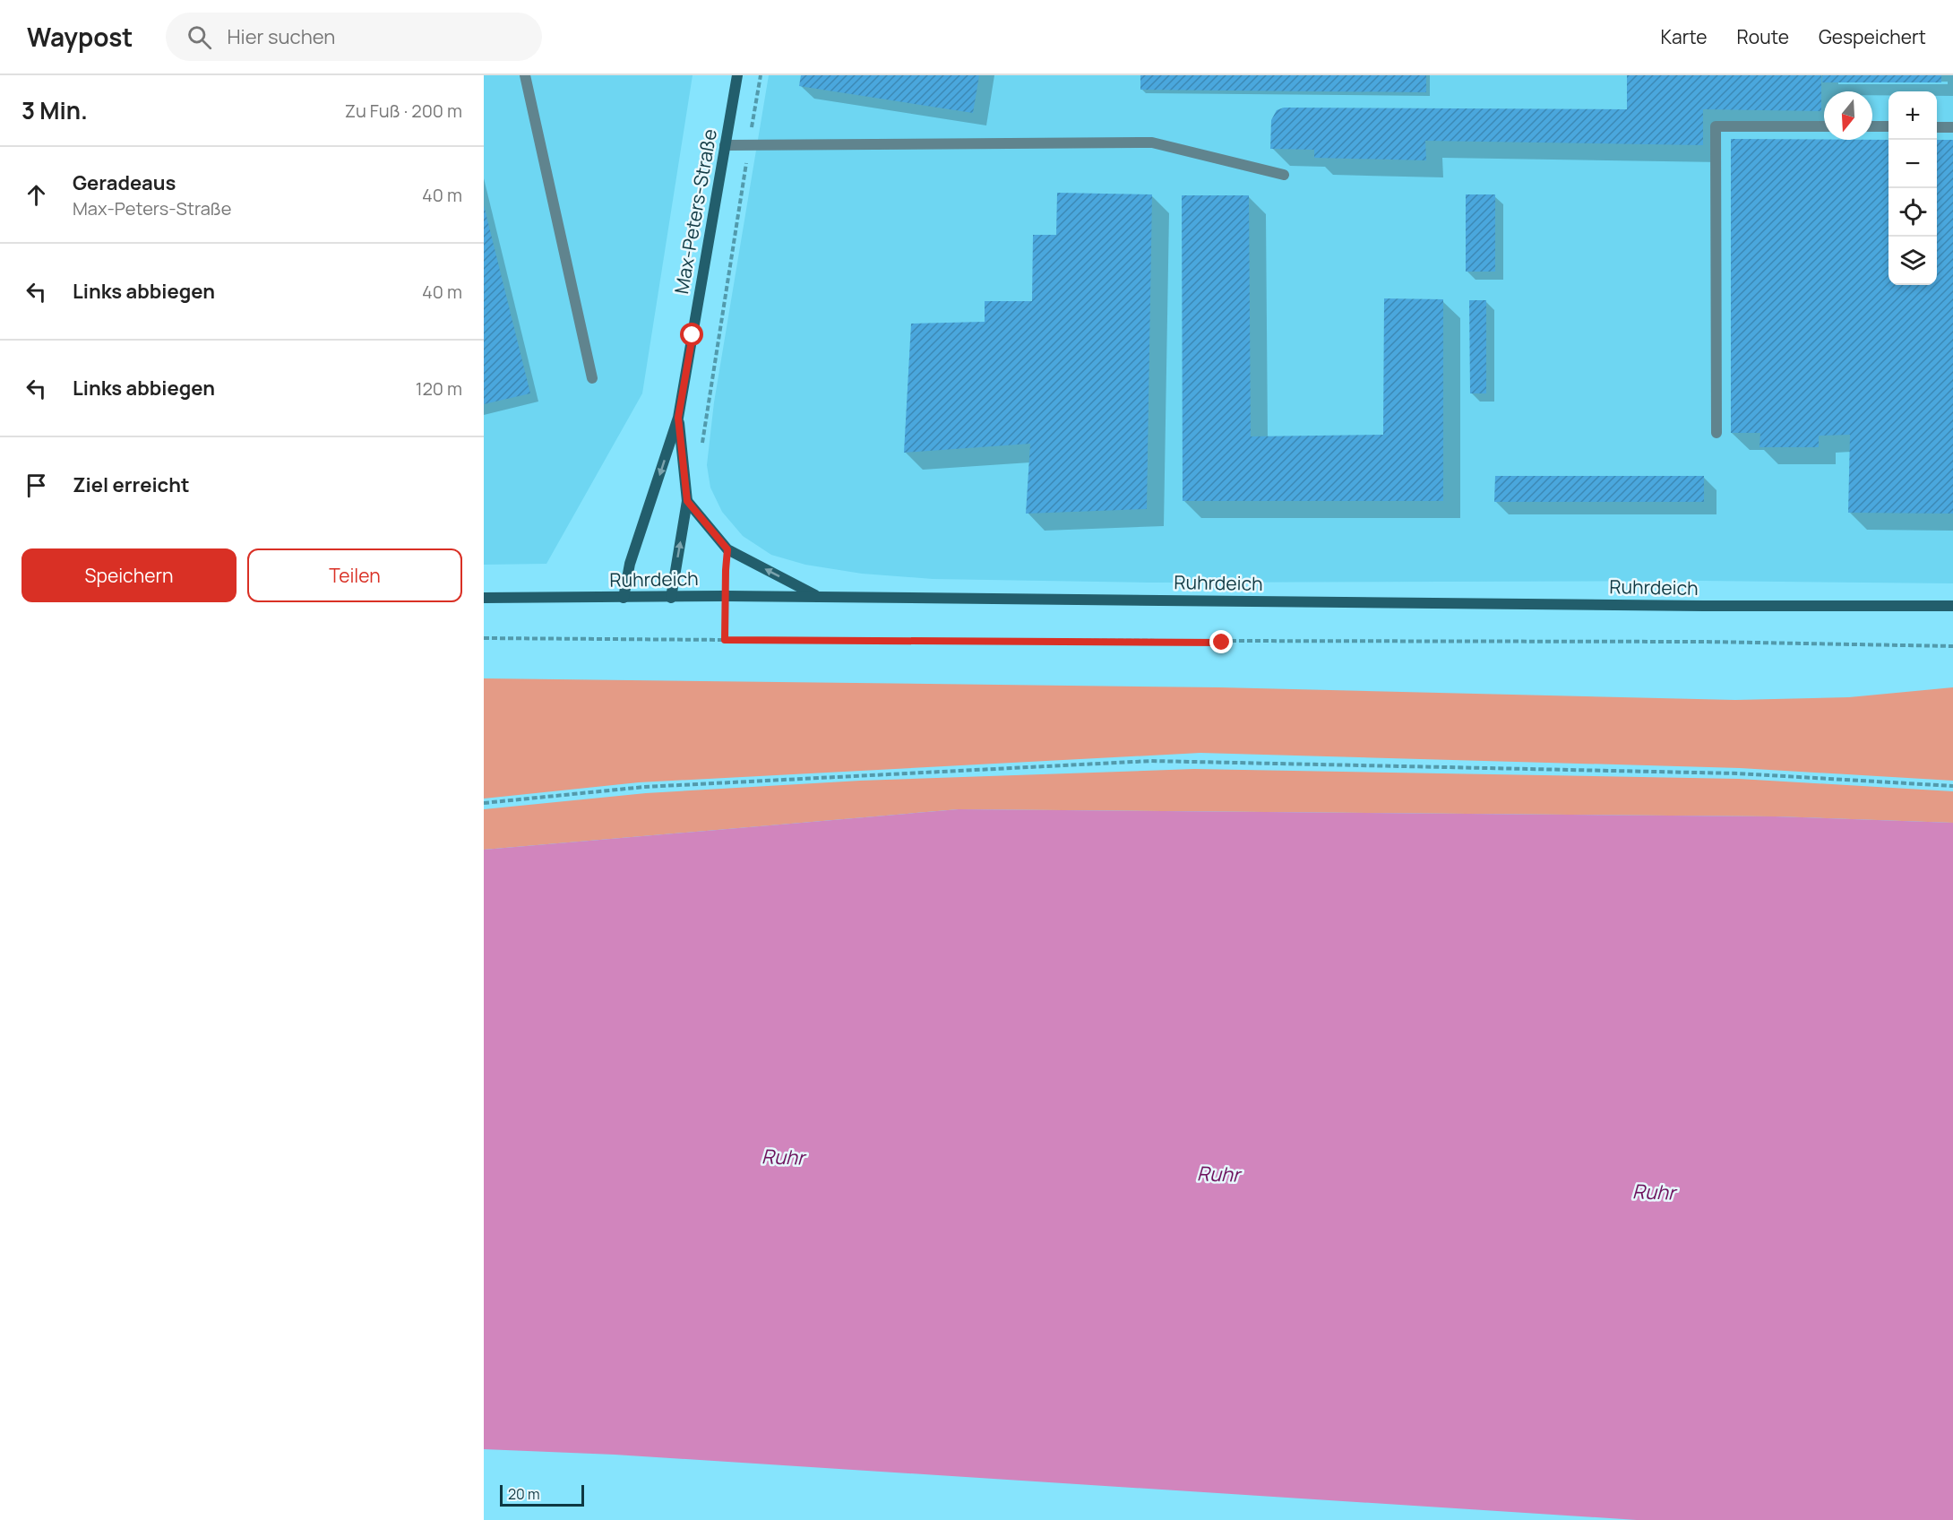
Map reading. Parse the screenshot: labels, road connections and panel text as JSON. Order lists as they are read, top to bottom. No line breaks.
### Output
{"streets":{"main road":["Max-Peters-Straße","Ruhrdeich"]},"crossings":[["Max-Peters-Straße","Ruhrdeich"]],"water":["Ruhr"],"scale_bar":"20 m","north":"bottom","page":{"header":"Waypost","search":"Hier suchen","nav":["Karte","Route","Gespeichert"],"heading":["3 Min.","Zu Fuß · 200 m"],"map_buttons":["+","−"],"list":[["Geradeaus","Max-Peters-Straße","40 m"],["Links abbiegen","40 m"],["Links abbiegen","120 m"],"Ziel erreicht"],"buttons":["Speichern","Teilen"],"scale":"20 m"}}
